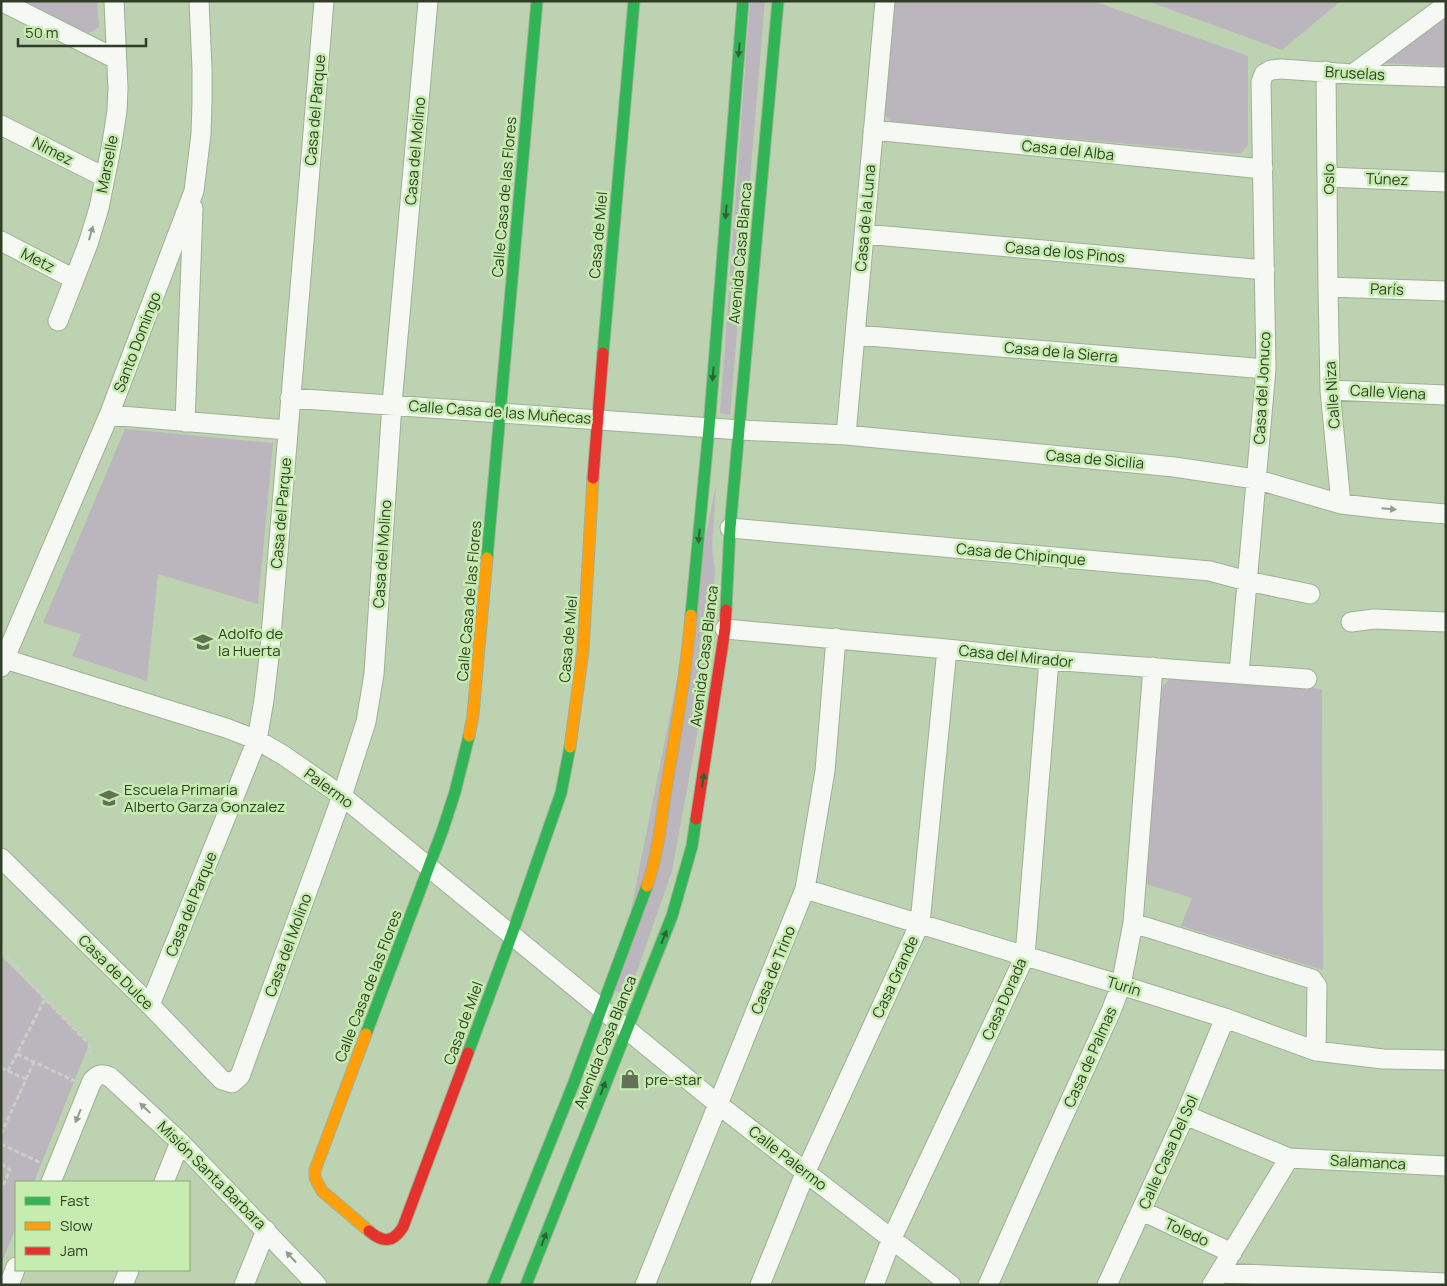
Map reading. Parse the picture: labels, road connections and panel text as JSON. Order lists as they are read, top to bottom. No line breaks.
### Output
{"streets":{"street":["Bruselas","Casa del Parque","Casa del Alba","Nimez","Casa del Molino","Marselle","Oslo","Túnez","Calle Casa de las Flores","Casa de la Luna","Casa de Miel","Casa de los Pinos","Avenida Casa Blanca","Metz","París","Santo Domingo","Casa de la Sierra","Casa del Jonuco","Calle Viena","Calle Niza","Calle Casa de las Muñecas","Casa de Sicilia","Casa de Chipinque","Casa del Mirador","Palermo","Casa de Trino","Casa de Dulce","Casa Grande","Turín","Casa Dorada","Casa de Palmas","Calle Casa Del Sol","Calle Palermo","Salamanca","Misión Santa Barbara","Toledo"]},"crossings":[["Bruselas","Oslo"],["Bruselas","Casa del Jonuco"],["Casa del Parque","Calle Casa de las Muñecas"],["Casa del Parque","Palermo"],["Casa del Parque","Casa de Dulce"],["Casa del Alba","Casa de la Luna"],["Casa del Alba","Casa del Jonuco"],["Nimez","Marselle"],["Casa del Molino","Calle Casa de las Muñecas"],["Casa del Molino","Palermo"],["Casa del Molino","Casa de Dulce"],["Marselle","Metz"],["Oslo","Túnez"],["Oslo","París"],["Oslo","Calle Niza"],["Calle Casa de las Flores","Casa de Miel"],["Calle Casa de las Flores","Calle Casa de las Muñecas"],["Calle Casa de las Flores","Palermo"],["Casa de la Luna","Casa de los Pinos"],["Casa de la Luna","Casa de la Sierra"],["Casa de la Luna","Casa de Sicilia"],["Casa de Miel","Calle Casa de las Muñecas"],["Casa de Miel","Palermo"],["Casa de los Pinos","Casa del Jonuco"],["Avenida Casa Blanca","Calle Casa de las Muñecas"],["Avenida Casa Blanca","Casa de Sicilia"],["Avenida Casa Blanca","Casa de Chipinque"],["Avenida Casa Blanca","Casa del Mirador"],["Avenida Casa Blanca","Palermo"],["Avenida Casa Blanca","Calle Palermo"],["París","Calle Niza"],["Santo Domingo","Palermo"],["Casa de la Sierra","Casa del Jonuco"],["Casa del Jonuco","Casa de Sicilia"],["Casa del Jonuco","Casa de Chipinque"],["Casa del Jonuco","Casa del Mirador"],["Calle Viena","Calle Niza"],["Calle Niza","Casa de Sicilia"],["Calle Casa de las Muñecas","Casa de Sicilia"],["Casa del Mirador","Casa de Trino"],["Casa del Mirador","Casa Grande"],["Casa del Mirador","Casa Dorada"],["Casa del Mirador","Casa de Palmas"],["Palermo","Calle Palermo"],["Casa de Trino","Turín"],["Casa de Trino","Calle Palermo"],["Casa Grande","Turín"],["Casa Grande","Calle Palermo"],["Turín","Casa Dorada"],["Turín","Casa de Palmas"],["Turín","Calle Casa Del Sol"],["Casa Dorada","Calle Palermo"],["Calle Casa Del Sol","Salamanca"],["Calle Casa Del Sol","Toledo"]],"one_way":["Misión Santa Barbara"],"places":{"school or university":["Adolfo de la Huerta","Escuela Primaria Alberto Garza Gonzalez"],"shop":["pre-star"]},"legend":["Fast","Slow","Jam"],"scale_bar":"50 m"}
